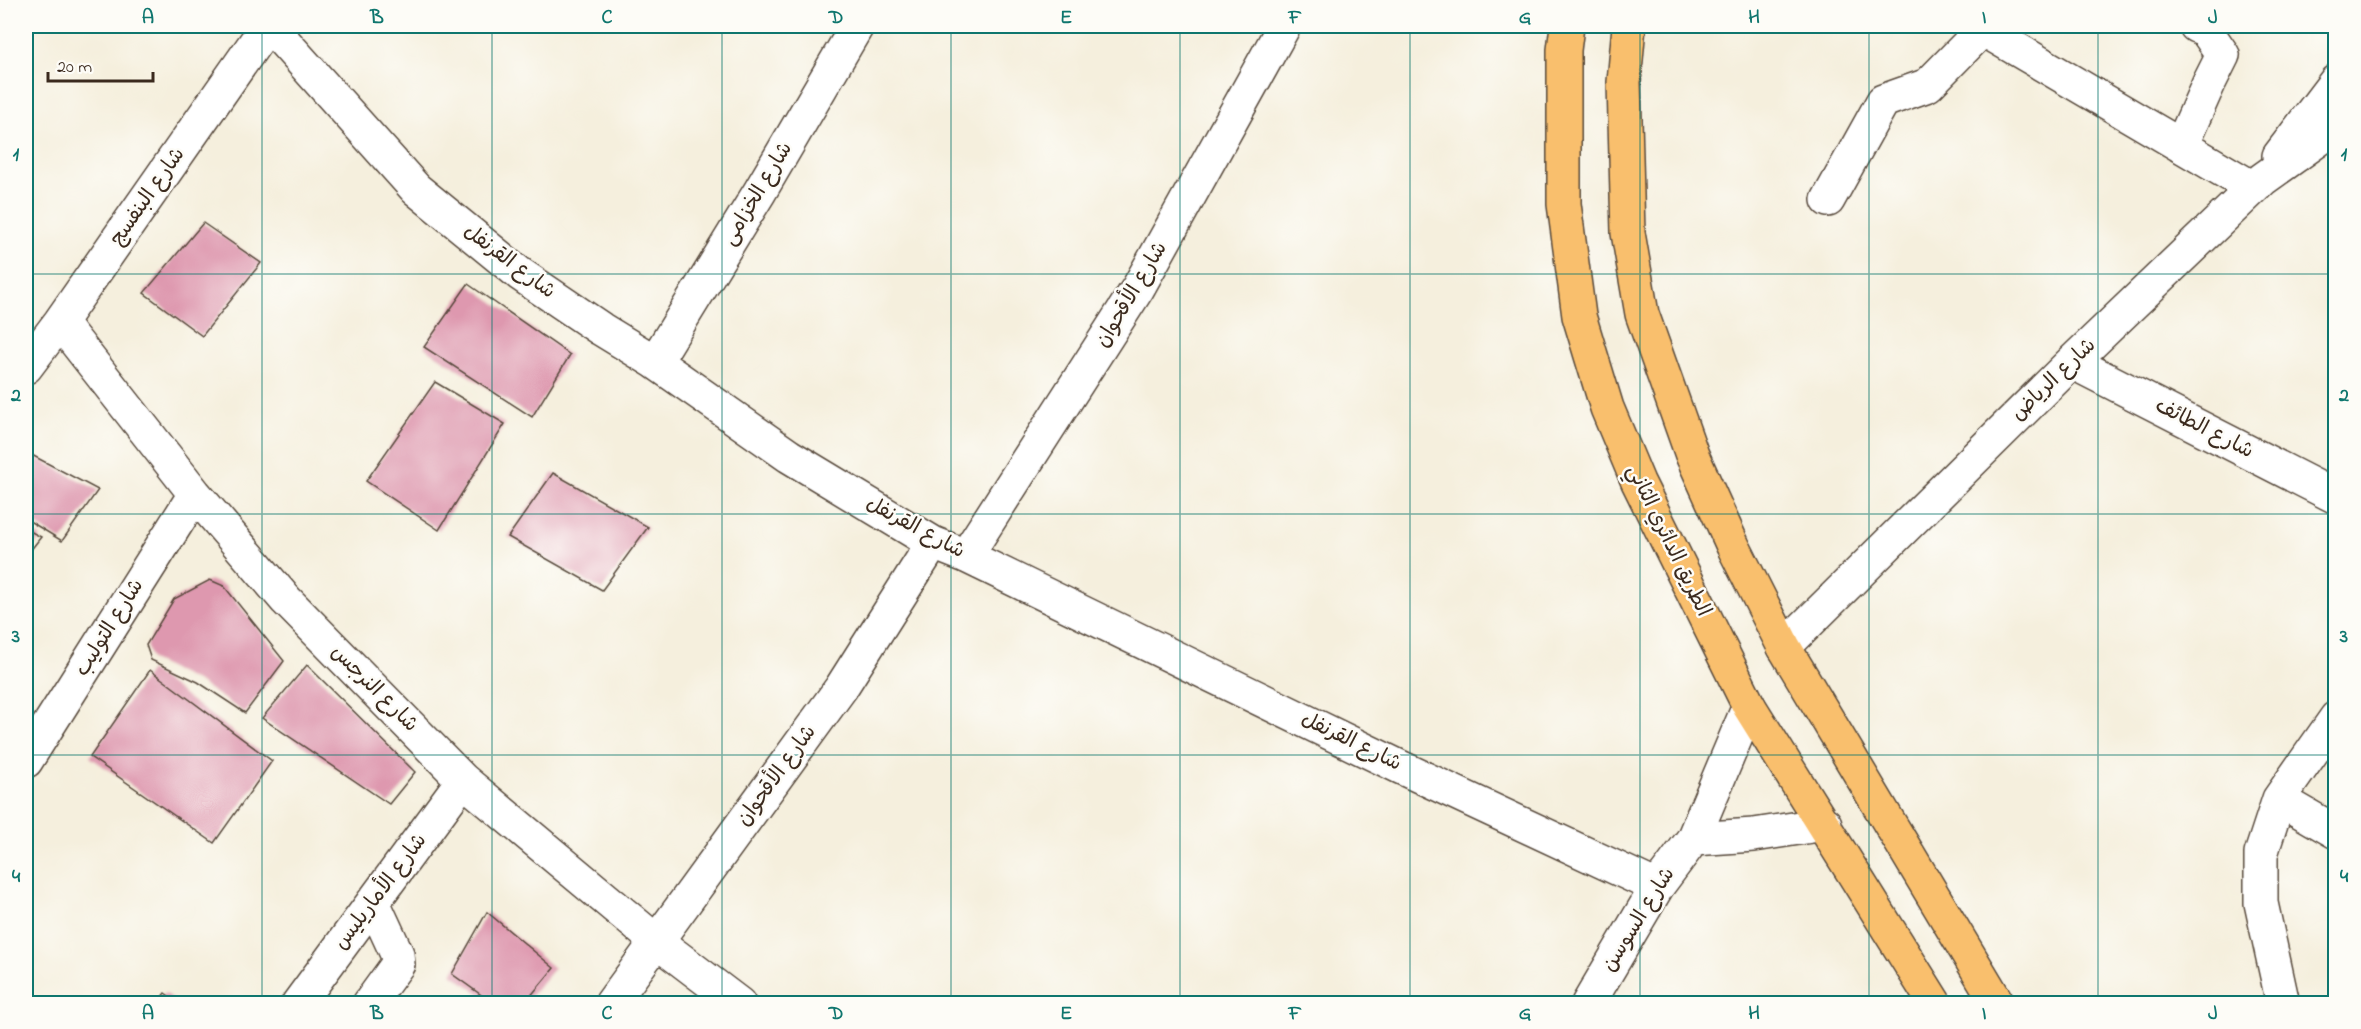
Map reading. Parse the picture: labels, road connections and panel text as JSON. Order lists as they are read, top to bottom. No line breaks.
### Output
{"streets":{"main road":["الطريق الدائري الثاني"],"street":["شارع الخزامى","شارع البنفسج","شارع القرنفل","شارع الأقحوان","شارع الرياض","شارع الطائف","شارع التوليب","شارع النرجس","شارع الأماريليس","شارع السوسن"]},"crossings":[["شارع الخزامى","شارع القرنفل"],["شارع البنفسج","شارع القرنفل"],["شارع البنفسج","شارع النرجس"],["شارع القرنفل","شارع الأقحوان"],["شارع القرنفل","شارع السوسن"],["شارع الأقحوان","شارع النرجس"],["شارع الرياض","شارع الطائف"],["الطريق الدائري الثاني","شارع السوسن"],["شارع التوليب","شارع النرجس"],["شارع النرجس","شارع الأماريليس"]],"scale_bar":"20 m","grid":{"columns":["A","B","C","D","E","F","G","H","I","J"],"rows":["1","2","3","4"]}}
